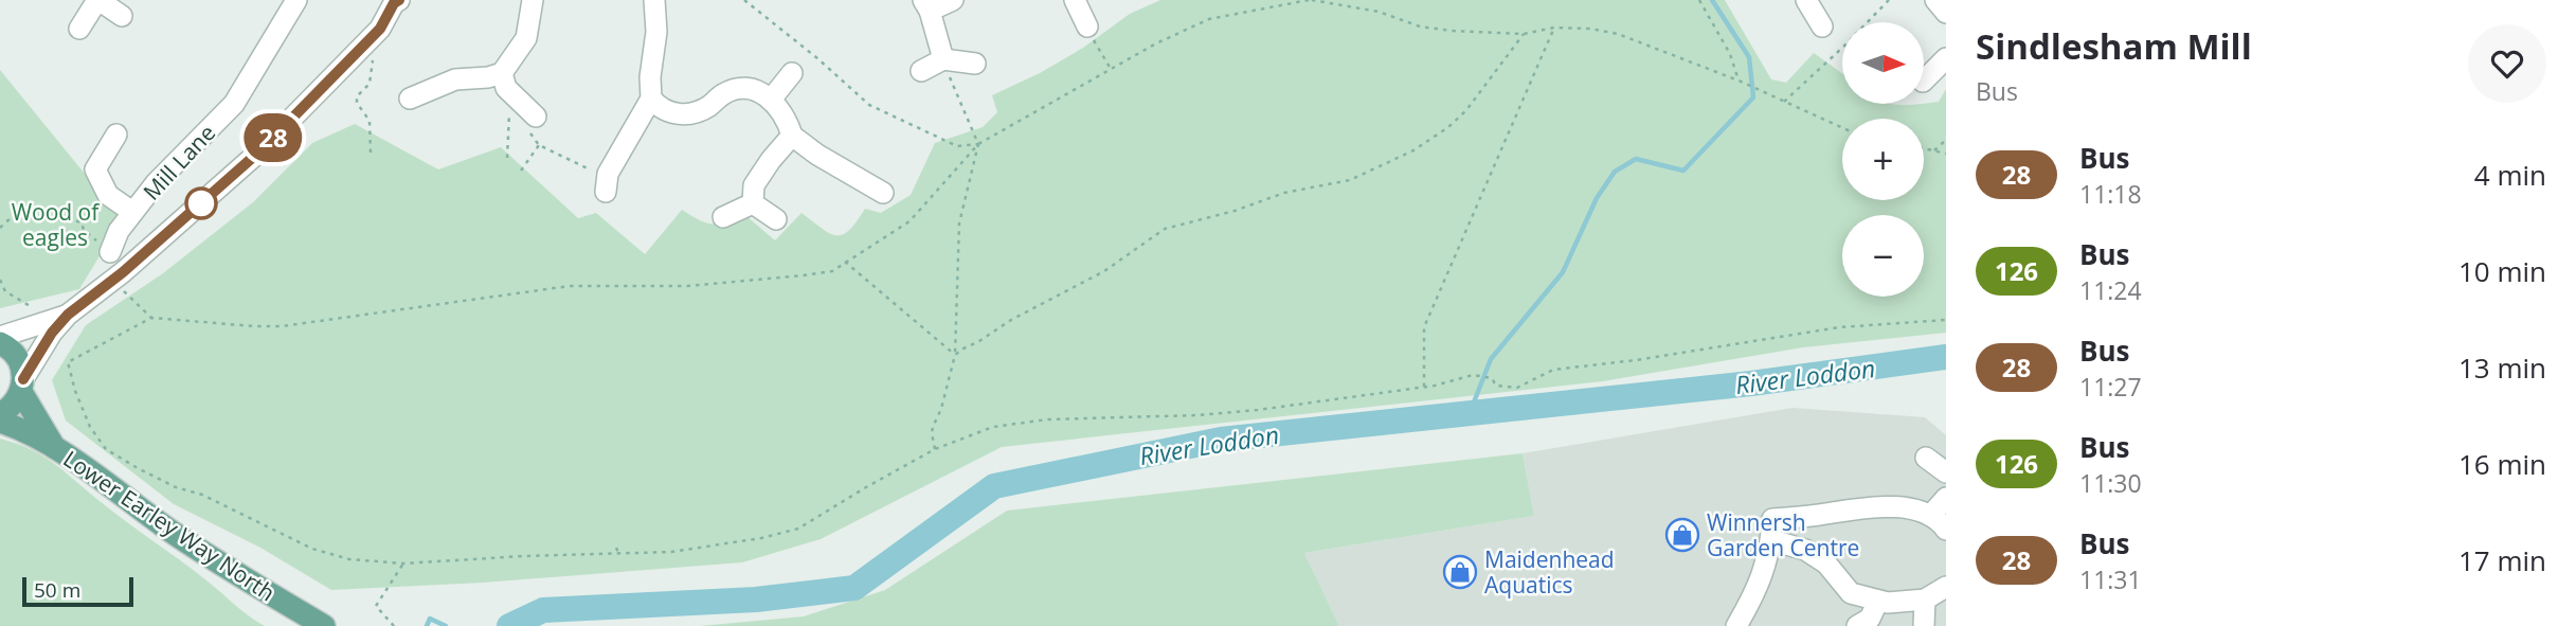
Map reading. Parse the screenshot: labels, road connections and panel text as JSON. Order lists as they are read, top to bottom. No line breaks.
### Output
{"streets":{"main road":["Lower Earley Way North"],"street":["Mill Lane"]},"water":["River Loddon"],"parks":["Wood of eagles"],"places":{"shop":["Winnersh Garden Centre","Maidenhead Aquatics"]},"lines":["bus line 28"],"scale_bar":"50 m","north":"right","page":{"on_map":"28","heading":["Sindlesham Mill","Bus"],"map_buttons":["+","−"],"list":[{"mark":"28","name":"Bus","note":"11:18","value":"4 min"},{"mark":"126","name":"Bus","note":"11:24","value":"10 min"},{"mark":"28","name":"Bus","note":"11:27","value":"13 min"},{"mark":"126","name":"Bus","note":"11:30","value":"16 min"},{"mark":"28","name":"Bus","note":"11:31","value":"17 min"}],"scale":"50 m"}}
